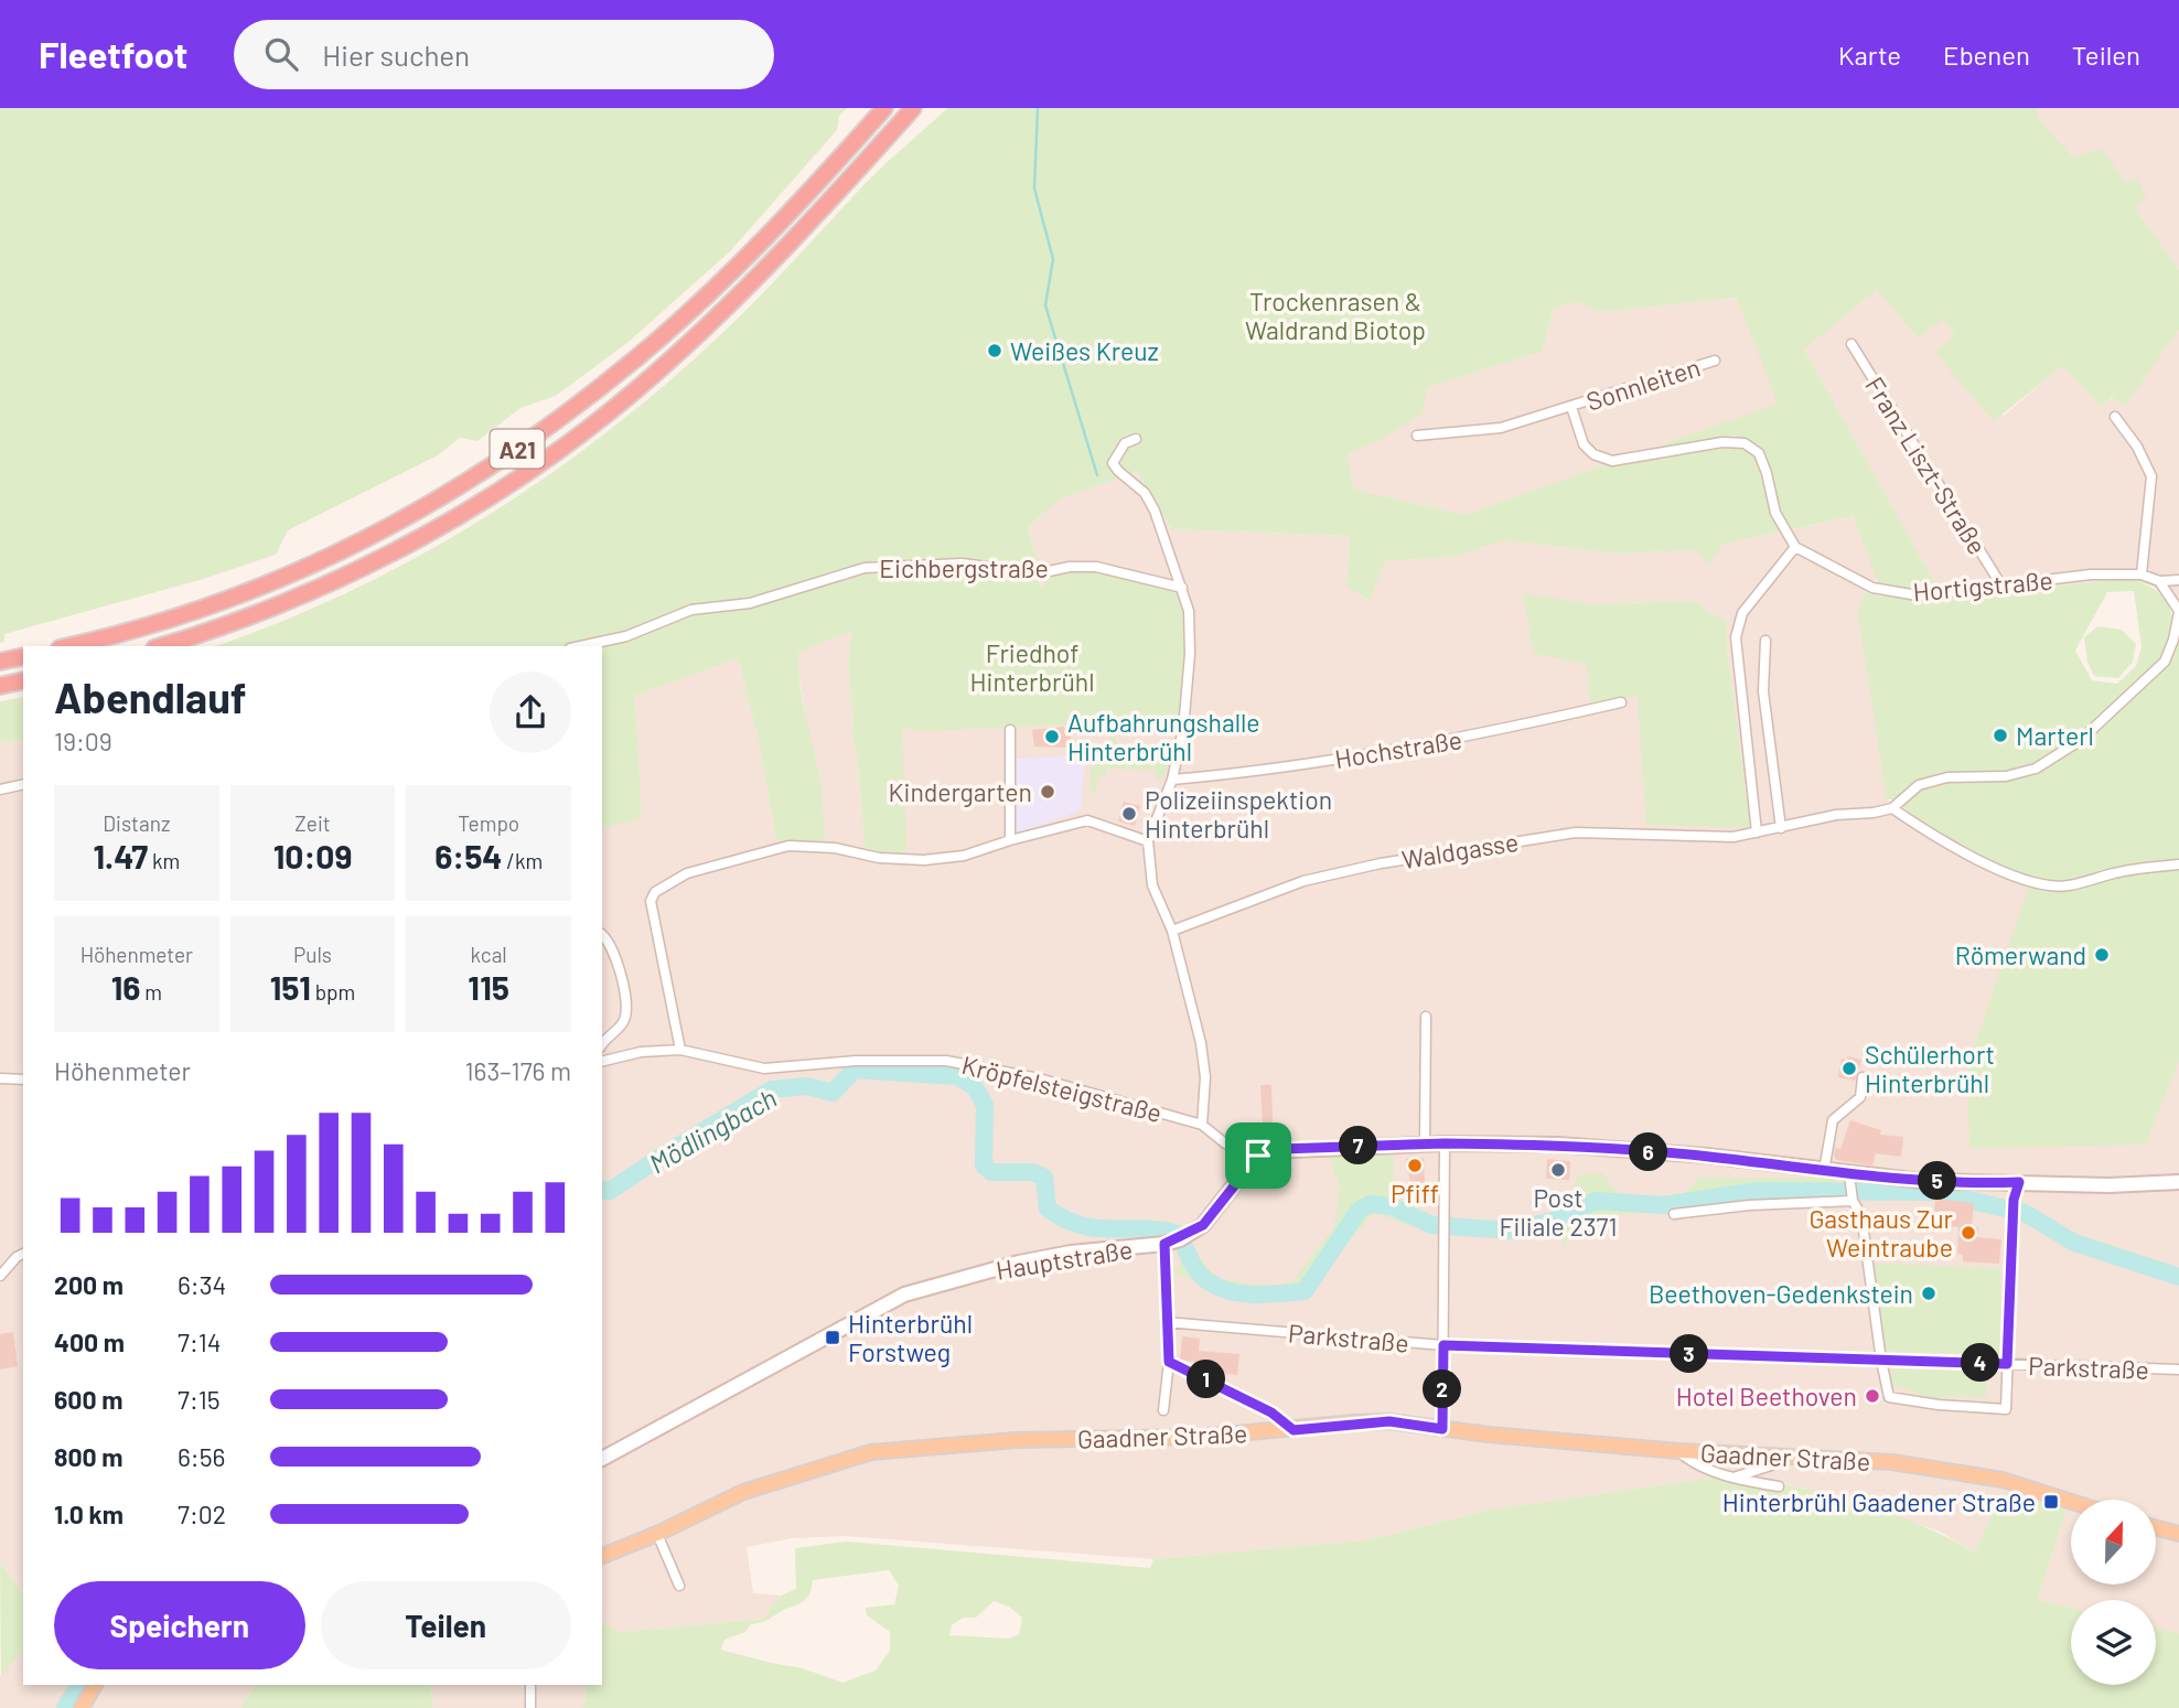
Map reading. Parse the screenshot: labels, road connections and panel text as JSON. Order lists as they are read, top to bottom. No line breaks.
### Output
{"streets":{"highway":["A21"],"main road":["Hauptstraße","Gaadner Straße"],"street":["Sonnleiten","Franz Liszt-Straße","Eichbergstraße","Hortigstraße","Hochstraße","Waldgasse","Kröpfelsteigstraße","Parkstraße"]},"crossings":[["Sonnleiten","Hortigstraße"],["Franz Liszt-Straße","Hortigstraße"]],"water":["Mödlingbach"],"parks":["Trockenrasen & Waldrand Biotop","Friedhof Hinterbrühl"],"places":{"other":["Weißes Kreuz","Marterl","Aufbahrungshalle Hinterbrühl","Kindergarten","Polizeiinspektion Hinterbrühl","Römerwand","Schülerhort Hinterbrühl","Pfiff","Post Filiale 2371","Gasthaus Zur Weintraube","Beethoven-Gedenkstein","Hotel Beethoven"],"transit":["Hinterbrühl Forstweg","Hinterbrühl Gaadener Straße"]},"north":"top","page":{"header":"Fleetfoot","search":"Hier suchen","nav":["Karte","Ebenen","Teilen"],"heading":["Abendlauf","19:09"],"stats":[["Distanz","1.47 km"],["Zeit","10:09"],["Tempo","6:54 /km"],["Höhenmeter","16 m"],["Puls","151 bpm"],["kcal","115"]],"chart":["Höhenmeter","163–176 m"],"pins":["7","6","5","3","4","1","2"],"list":[{"name":"200 m","note":"6:34"},{"name":"400 m","note":"7:14"},{"name":"600 m","note":"7:15"},{"name":"800 m","note":"6:56"},{"name":"1.0 km","note":"7:02"}],"buttons":["Speichern","Teilen"]}}
